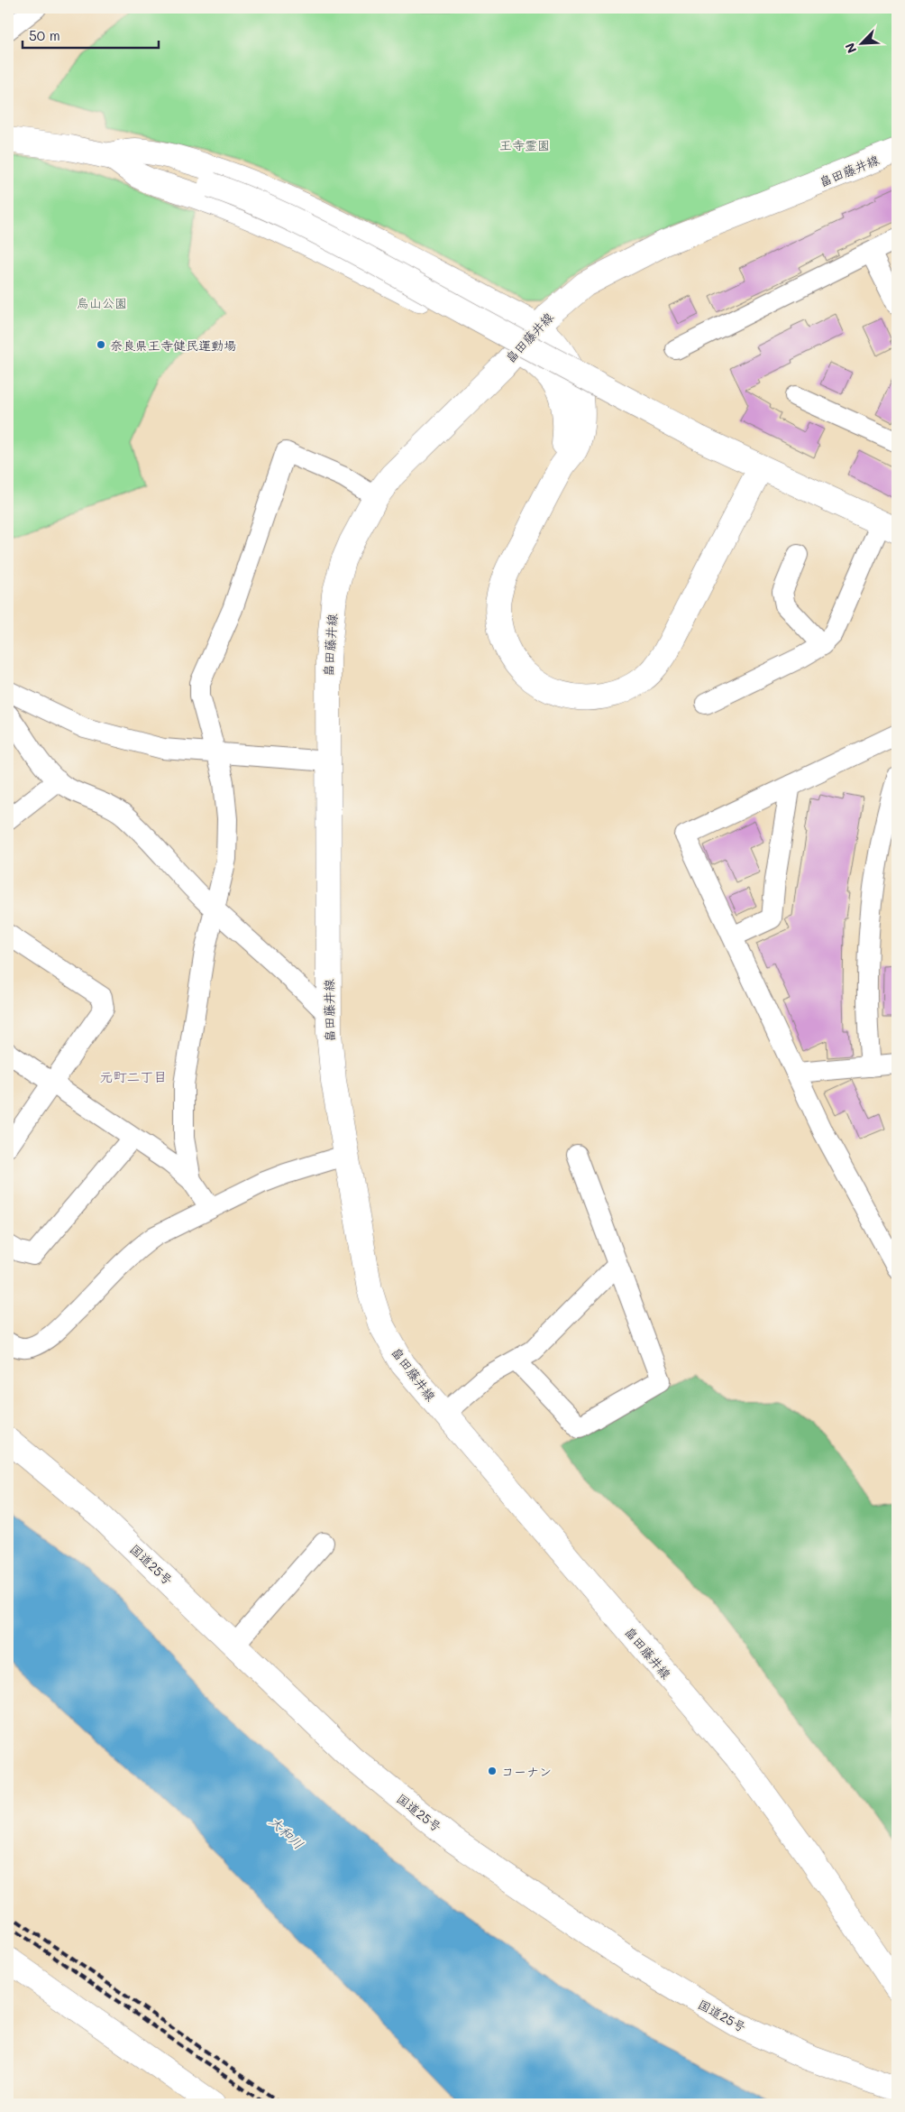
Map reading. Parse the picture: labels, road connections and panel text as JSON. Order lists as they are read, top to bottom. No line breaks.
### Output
{"streets":{"main road":["畠田藤井線","国道25号"]},"districts":["元町二丁目"],"water":["大和川"],"parks":["王寺霊園","烏山公園"],"places":["奈良県王寺健民運動場","コーナン"],"scale_bar":"50 m","north":"bottom left"}
